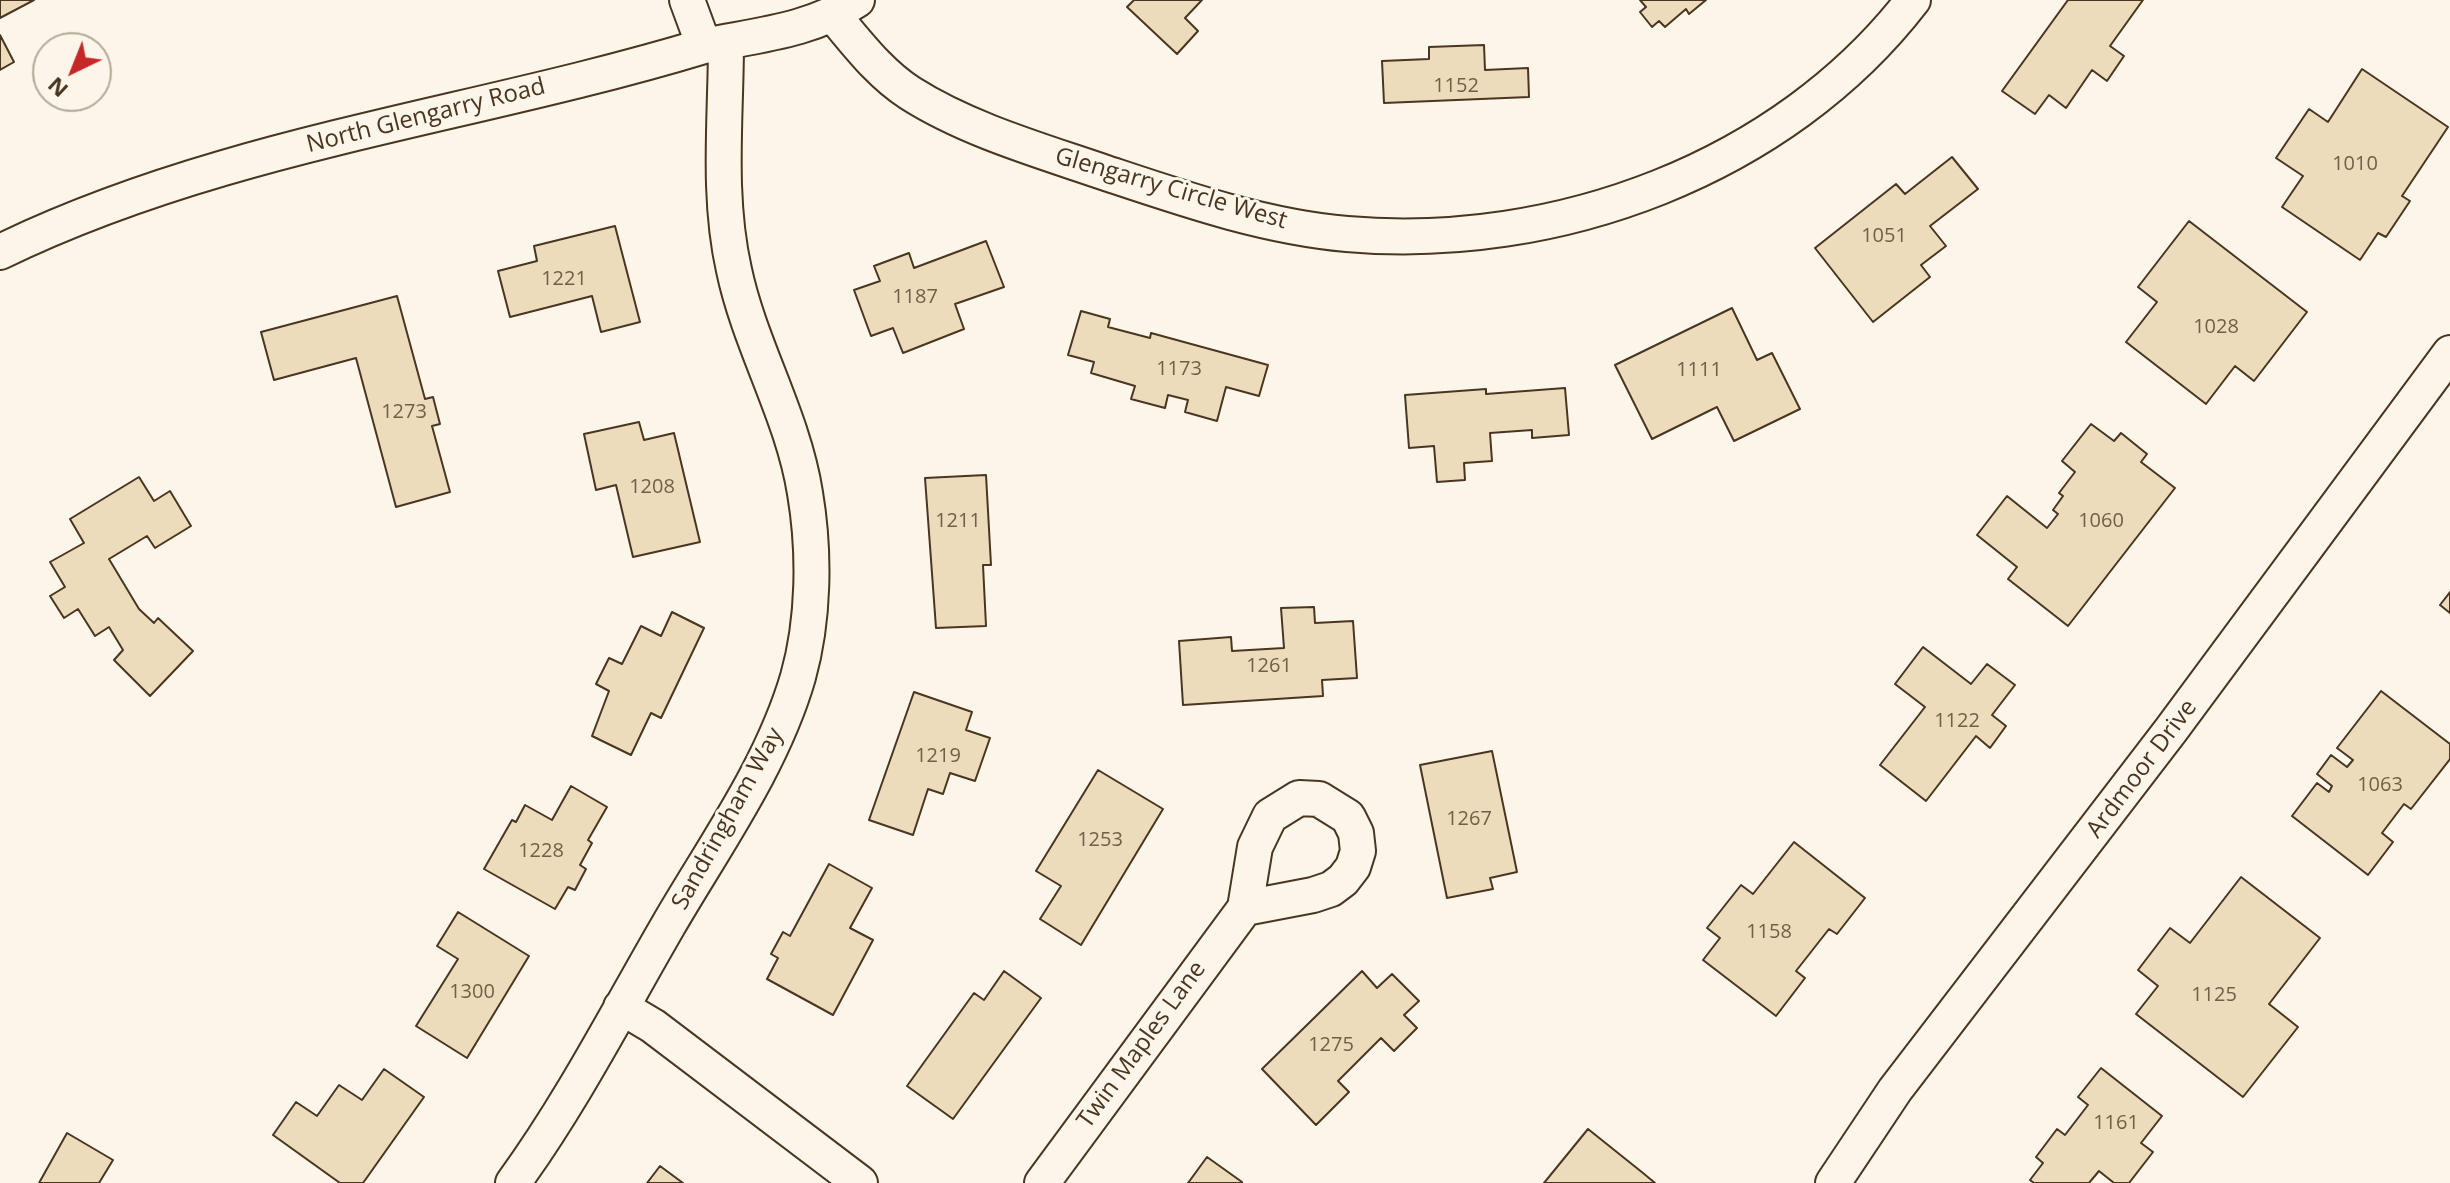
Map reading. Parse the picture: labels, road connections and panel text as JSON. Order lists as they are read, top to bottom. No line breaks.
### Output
{"streets":{"street":["North Glengarry Road","Glengarry Circle West","Ardmoor Drive","Sandringham Way","Twin Maples Lane"]},"crossings":[["North Glengarry Road","Glengarry Circle West"],["North Glengarry Road","Sandringham Way"]],"house_numbers":["1152","1010","1051","1221","1187","1028","1173","1111","1273","1208","1211","1060","1261","1122","1219","1063","1267","1253","1228","1158","1300","1125","1275","1161"],"north":"bottom left"}
